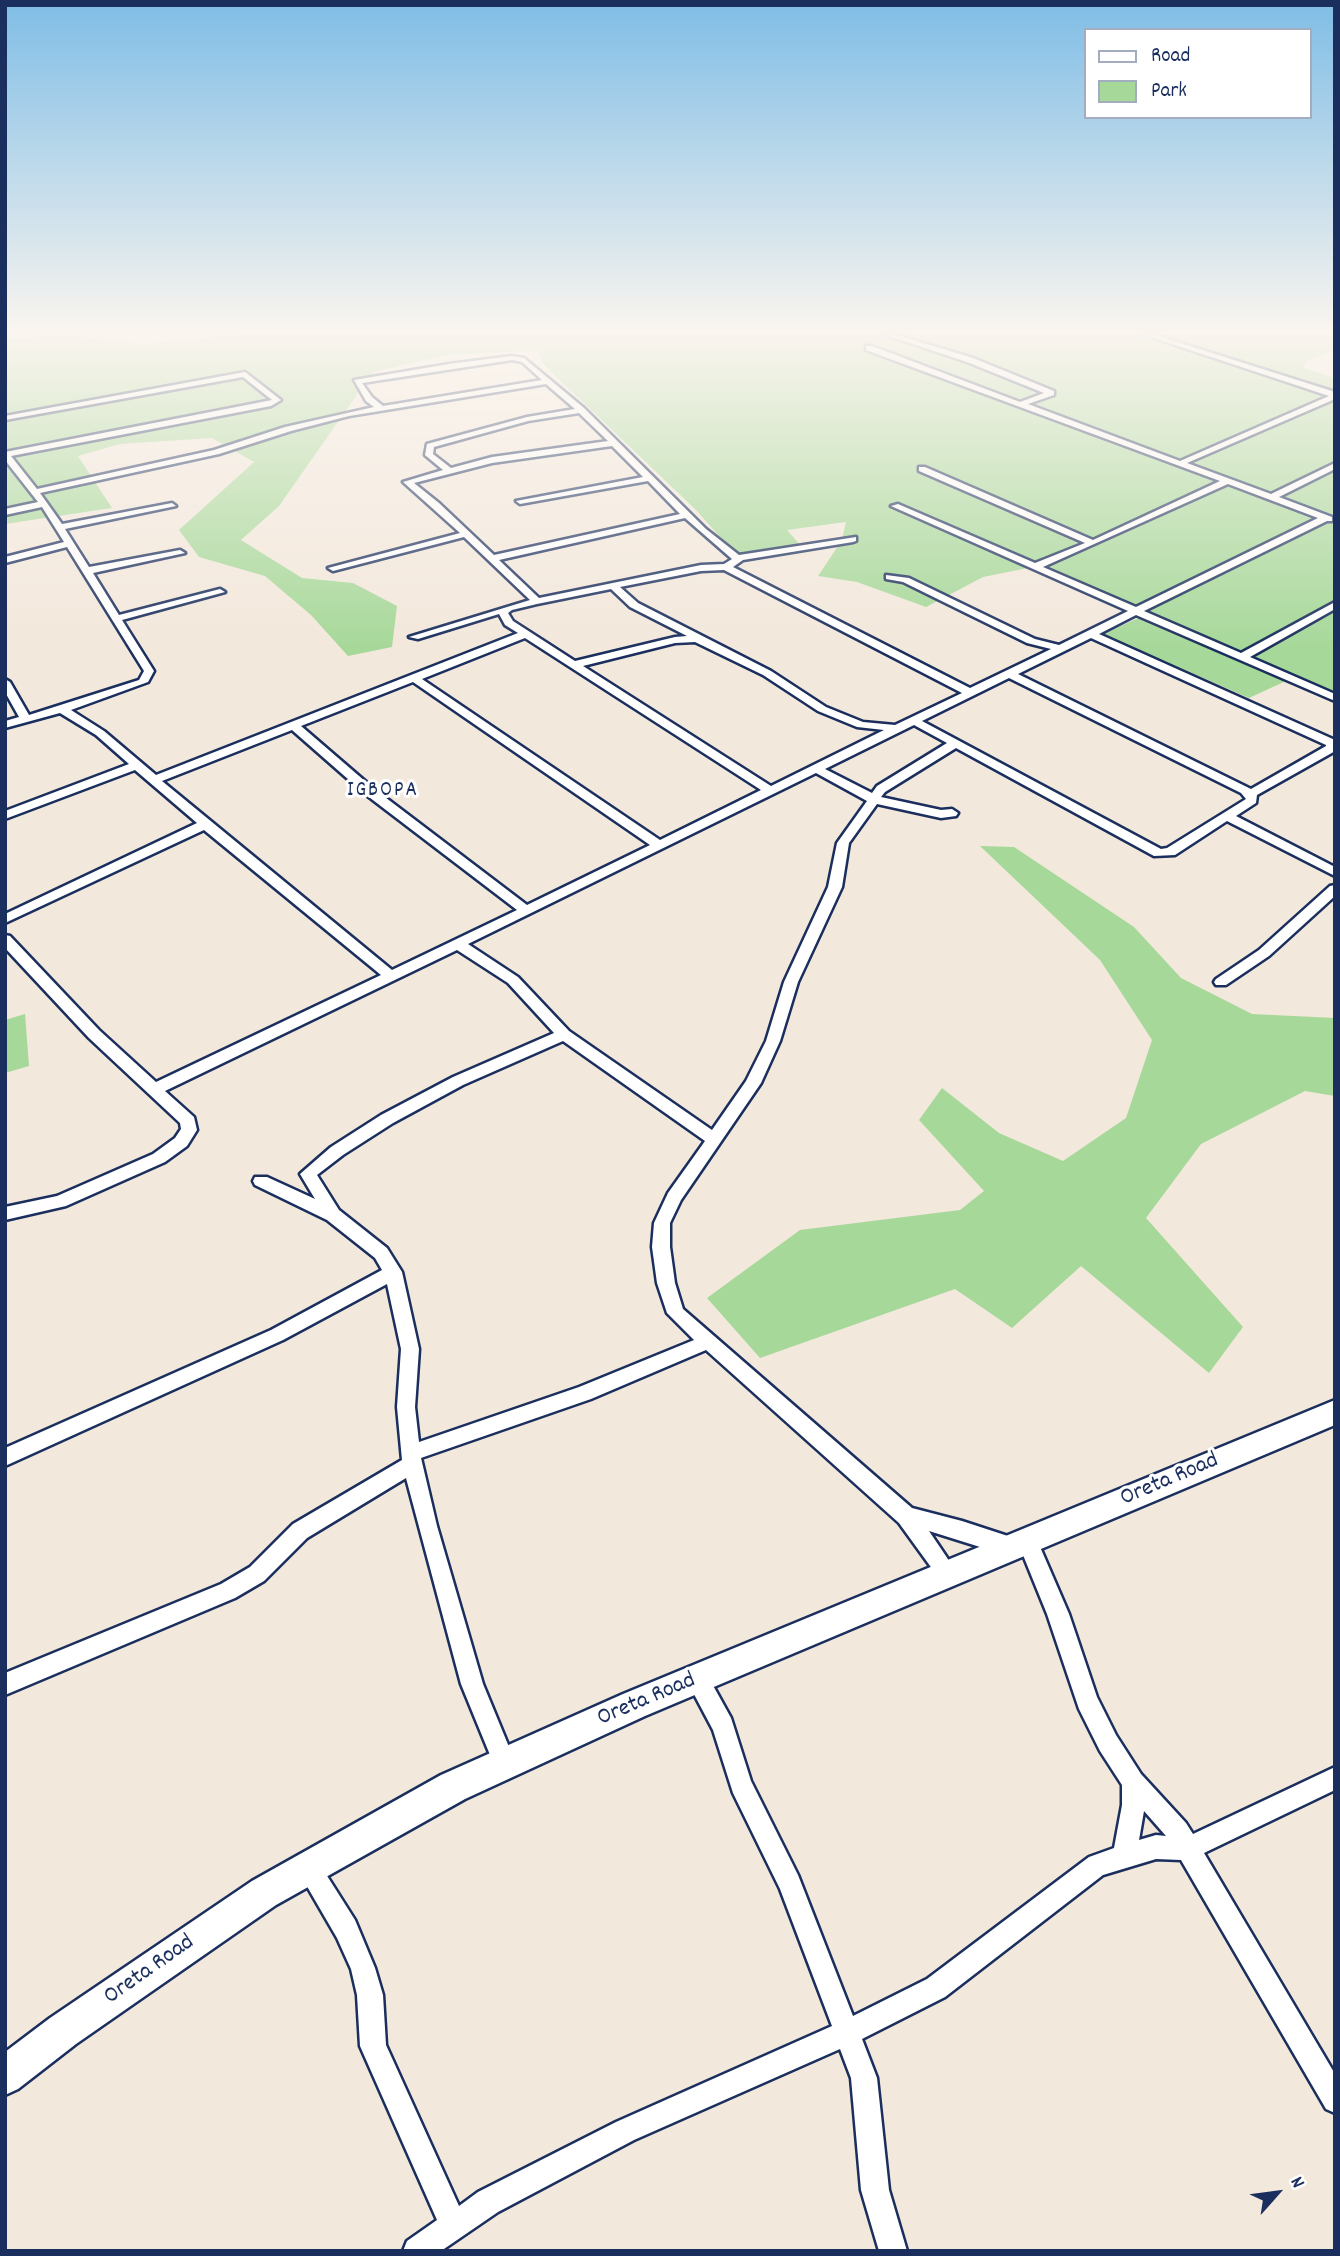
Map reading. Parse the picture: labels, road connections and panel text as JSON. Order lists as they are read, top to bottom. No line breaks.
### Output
{"streets":{"street":["Oreta Road"]},"districts":["IGBOPA"],"legend":["Road","Park"],"north":"top right"}
